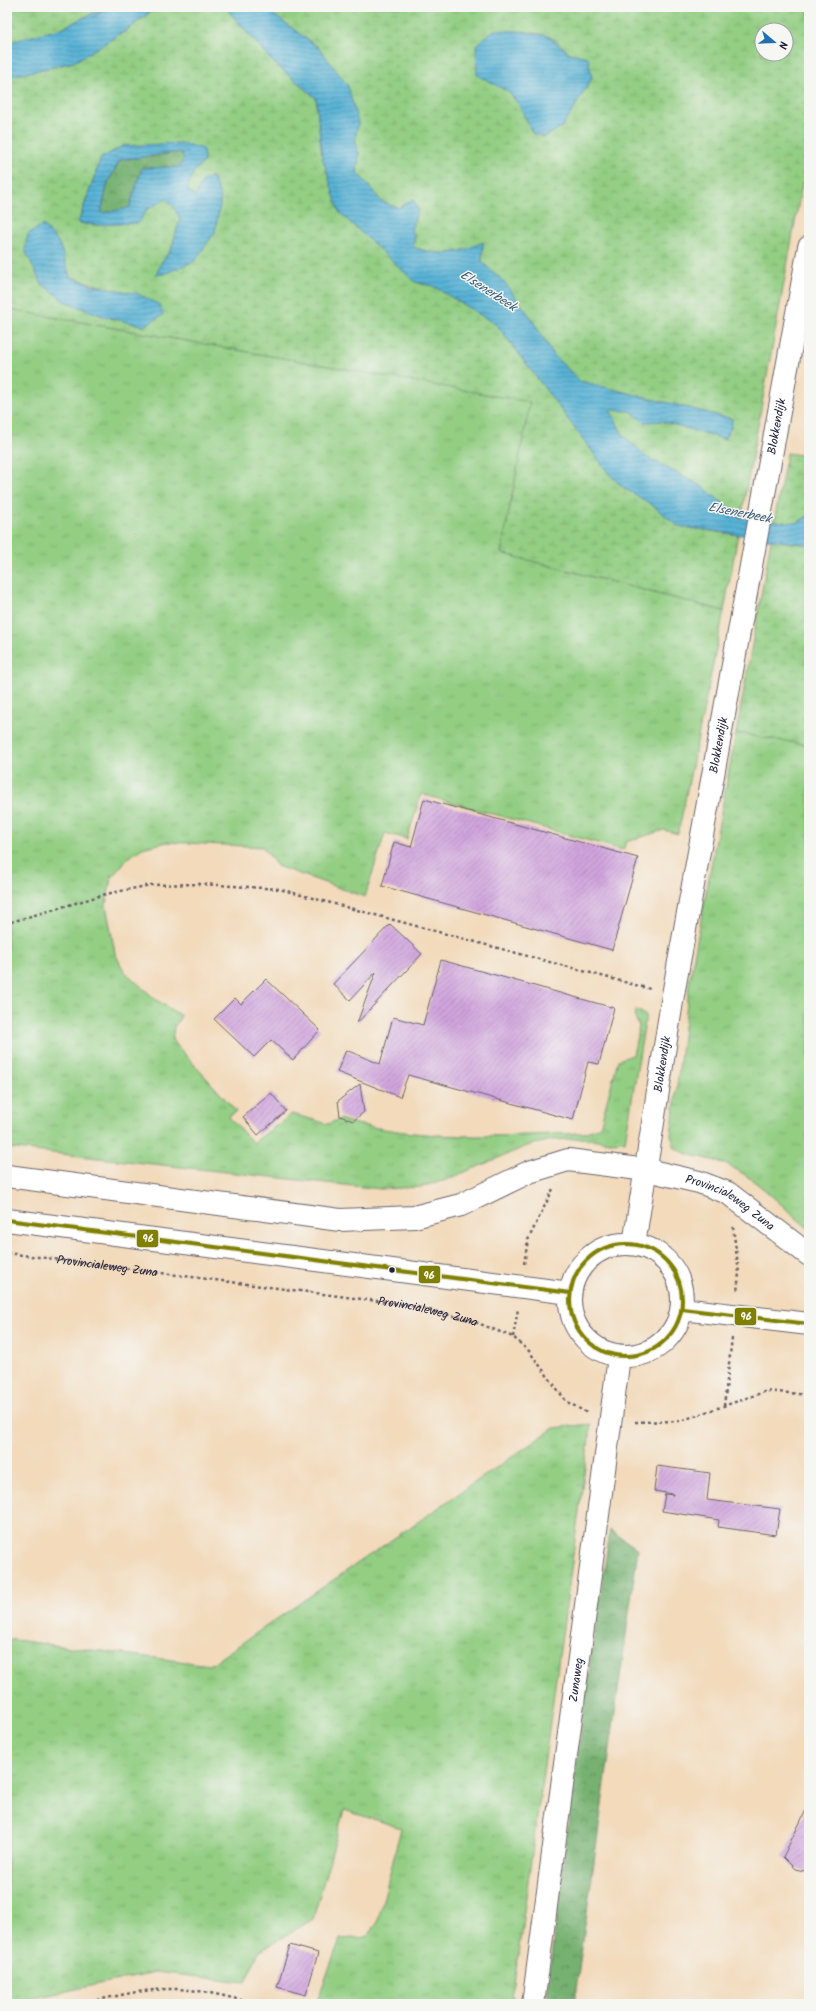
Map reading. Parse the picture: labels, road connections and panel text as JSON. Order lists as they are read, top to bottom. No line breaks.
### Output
{"streets":{"street":["Blokkendijk","Provincialeweg Zuna","Zunaweg"]},"crossings":[["Blokkendijk","Provincialeweg Zuna"],["Blokkendijk","Zunaweg"],["Provincialeweg Zuna","Zunaweg"]],"water":["Elsenerbeek"],"lines":["transit line 96"],"north":"right"}
